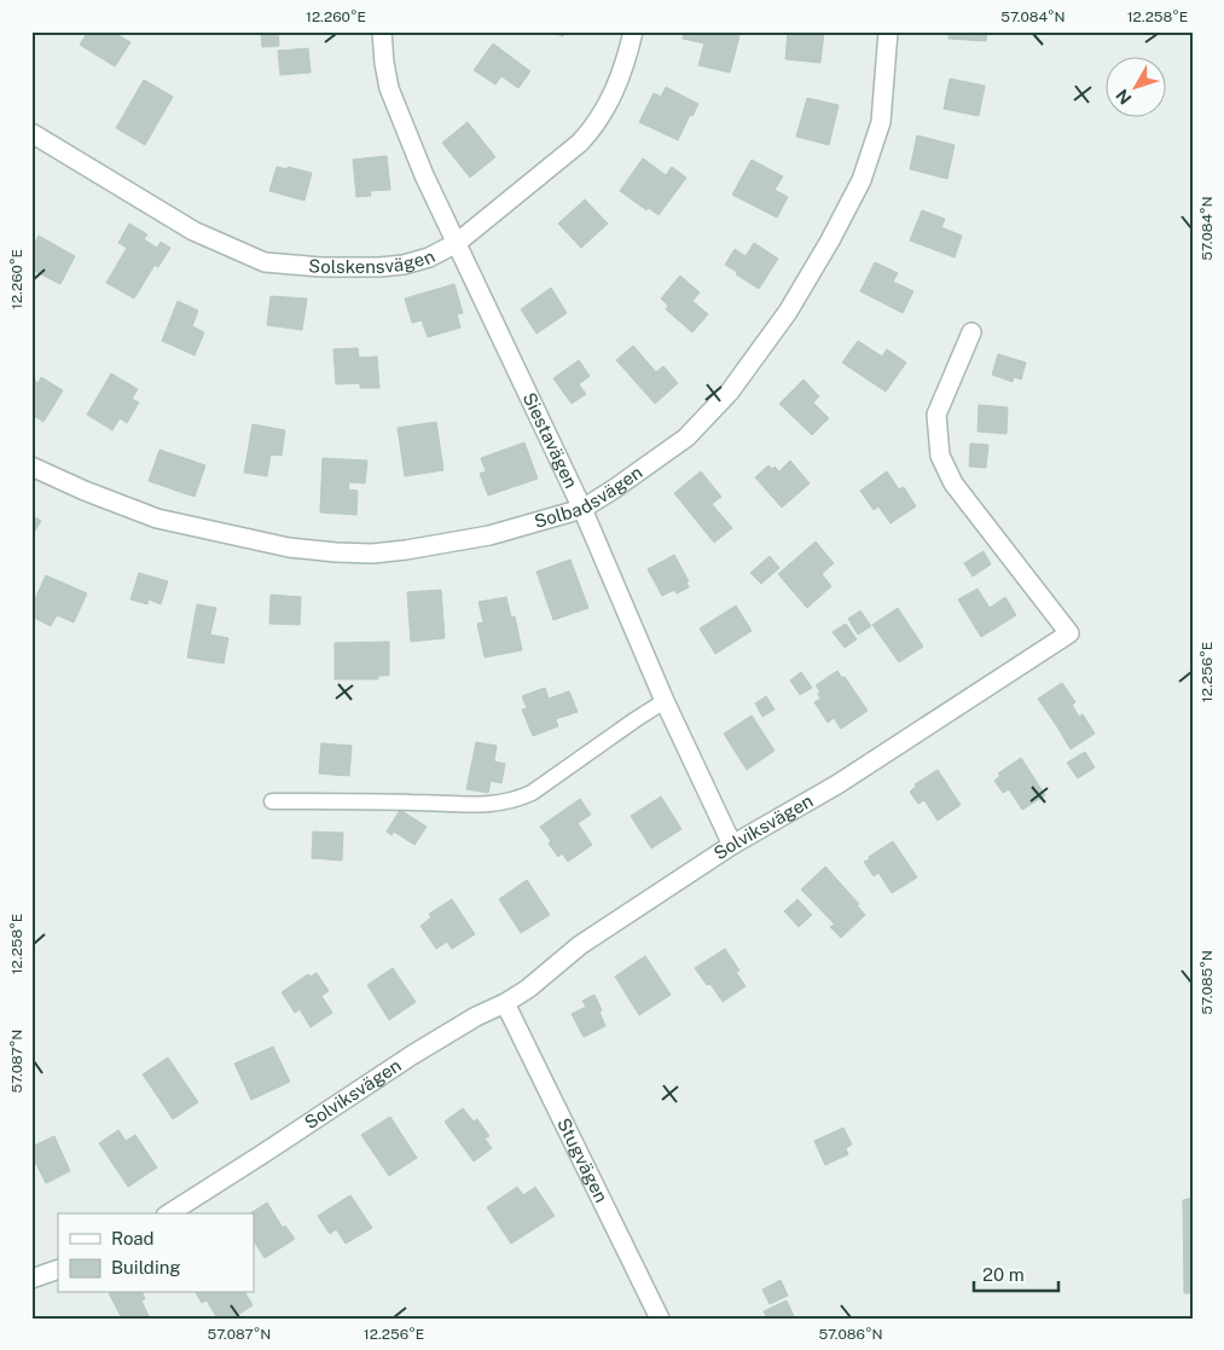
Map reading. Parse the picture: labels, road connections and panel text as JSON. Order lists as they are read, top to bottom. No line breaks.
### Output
{"streets":{"street":["Solskensvägen","Siestavägen","Solbadsvägen","Solviksvägen","Stugvägen"]},"crossings":[["Solskensvägen","Siestavägen"],["Siestavägen","Solbadsvägen"],["Siestavägen","Solviksvägen"],["Solviksvägen","Stugvägen"]],"legend":["Road","Building"],"scale_bar":"20 m","north":"bottom left","coordinates":["12.260°E","57.084°N","12.258°E","12.256°E","57.085°N","57.087°N","57.086°N"]}
